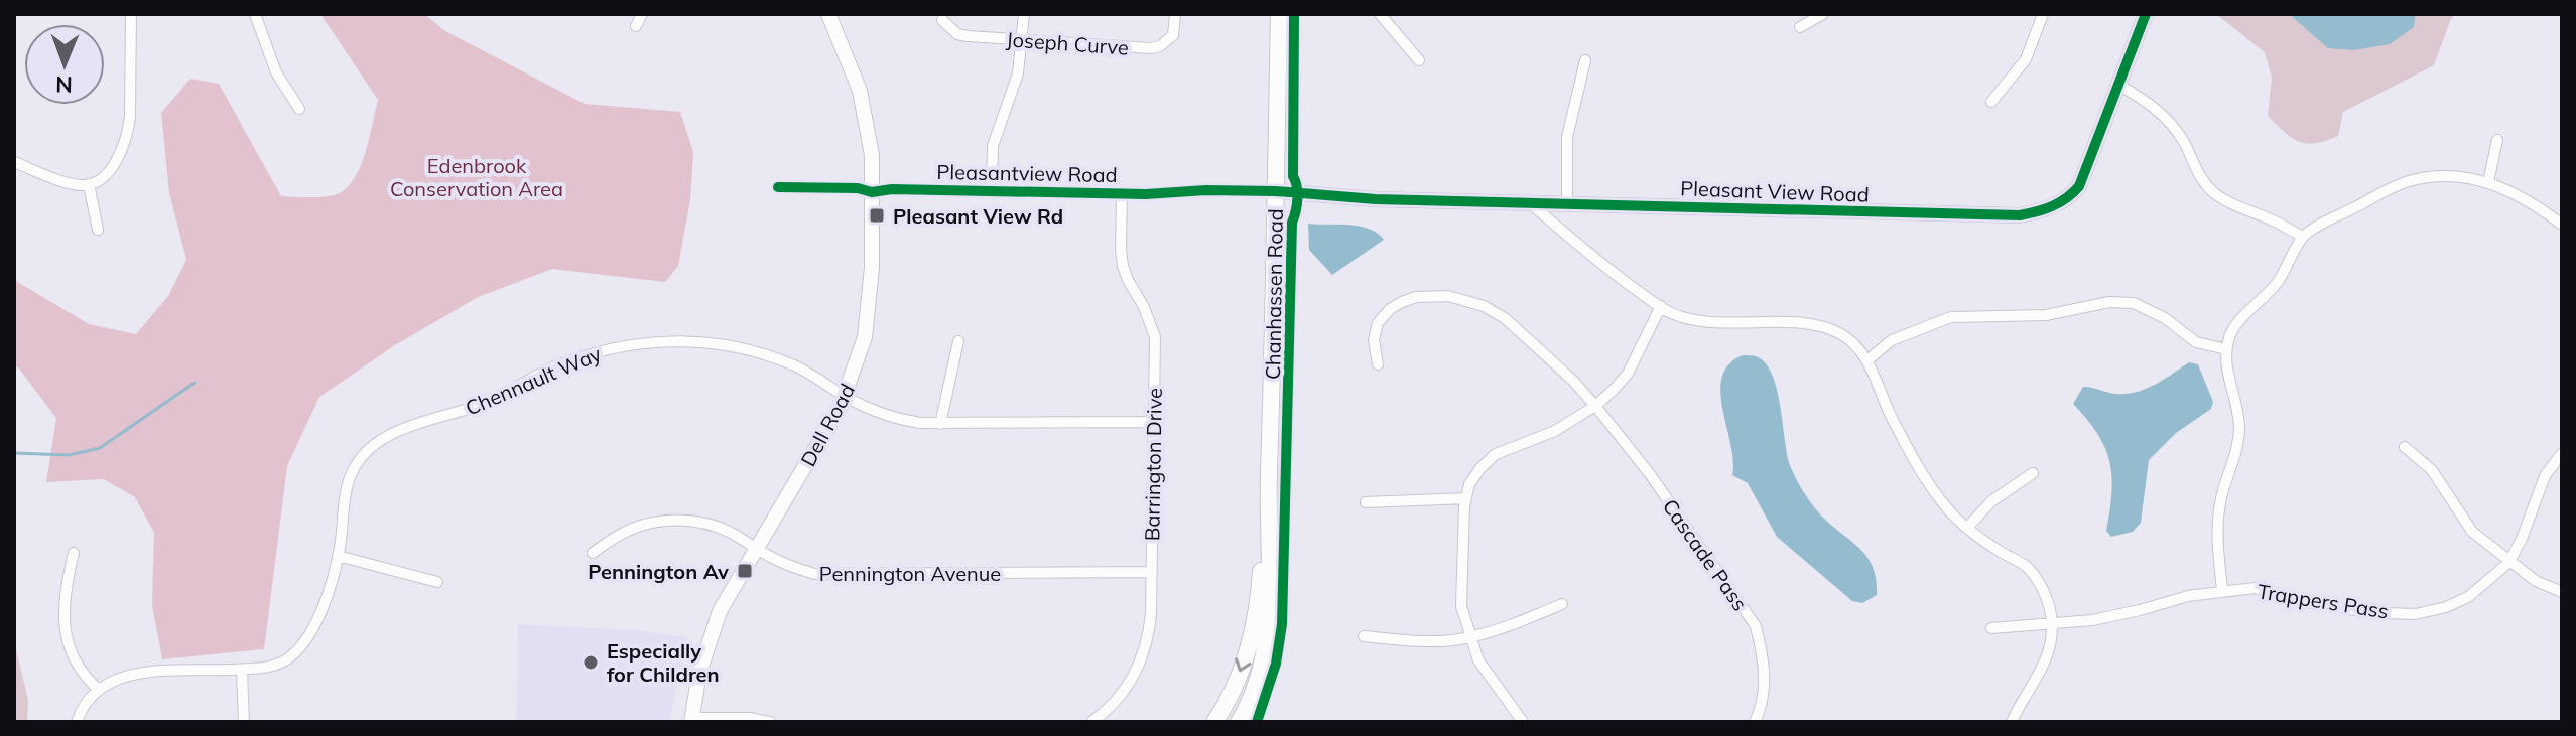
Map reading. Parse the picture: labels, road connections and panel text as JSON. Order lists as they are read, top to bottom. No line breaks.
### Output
{"streets":{"main road":["Chanhassen Road"],"street":["Joseph Curve","Pleasantview Road","Pleasant View Road","Chennault Way","Dell Road","Barrington Drive","Cascade Pass","Pennington Avenue","Trappers Pass"]},"crossings":[["Pleasantview Road","Pleasant View Road"],["Pleasantview Road","Chanhassen Road"],["Pleasantview Road","Dell Road"],["Pleasantview Road","Barrington Drive"],["Pleasant View Road","Chanhassen Road"],["Chennault Way","Dell Road"],["Chennault Way","Barrington Drive"],["Dell Road","Pennington Avenue"],["Barrington Drive","Pennington Avenue"]],"parks":["Edenbrook Conservation Area"],"places":{"transit":["Pleasant View Rd","Pennington Av"],"other":["Especially for Children"]},"north":"bottom"}
